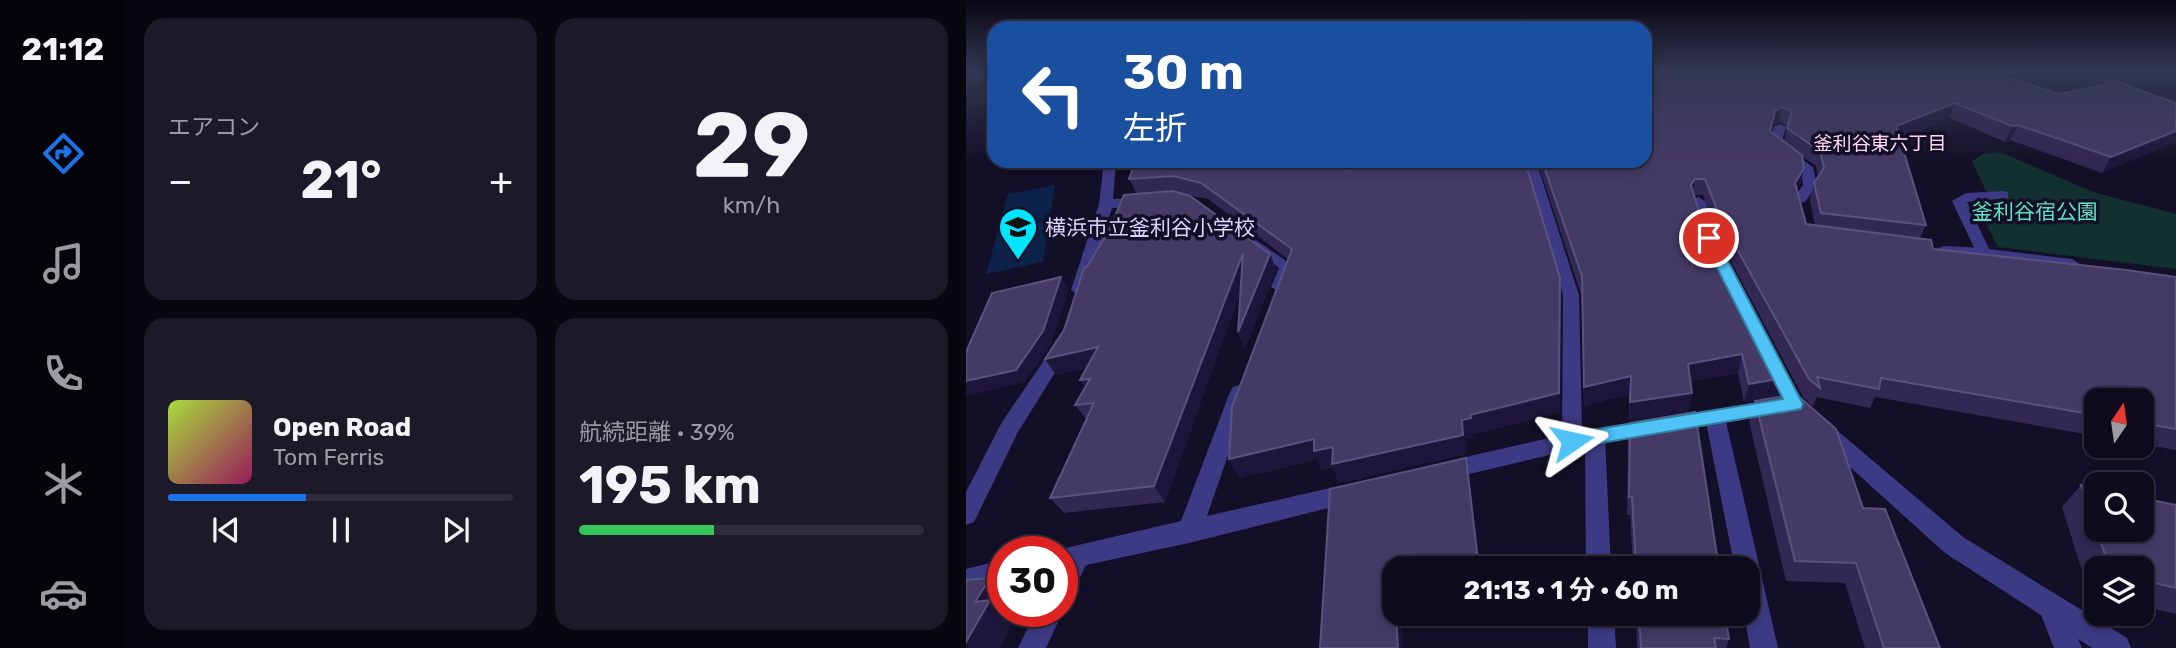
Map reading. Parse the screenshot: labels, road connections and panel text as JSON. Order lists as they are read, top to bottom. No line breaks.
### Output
{"districts":["釜利谷東六丁目"],"parks":["釜利谷宿公園"],"places":{"school or university":["横浜市立釜利谷小学校"]},"north":"top","page":{"tabs":"21:12","tile":["エアコン",["29","km/h"],["航続距離 · 39%","195 km"]],"turn":["30 m","左折"],"heat":["−","21°","+"],"song":["Open Road","Tom Ferris"],"limit":"30","trip":"21:13 · 1 分 · 60 m"}}
